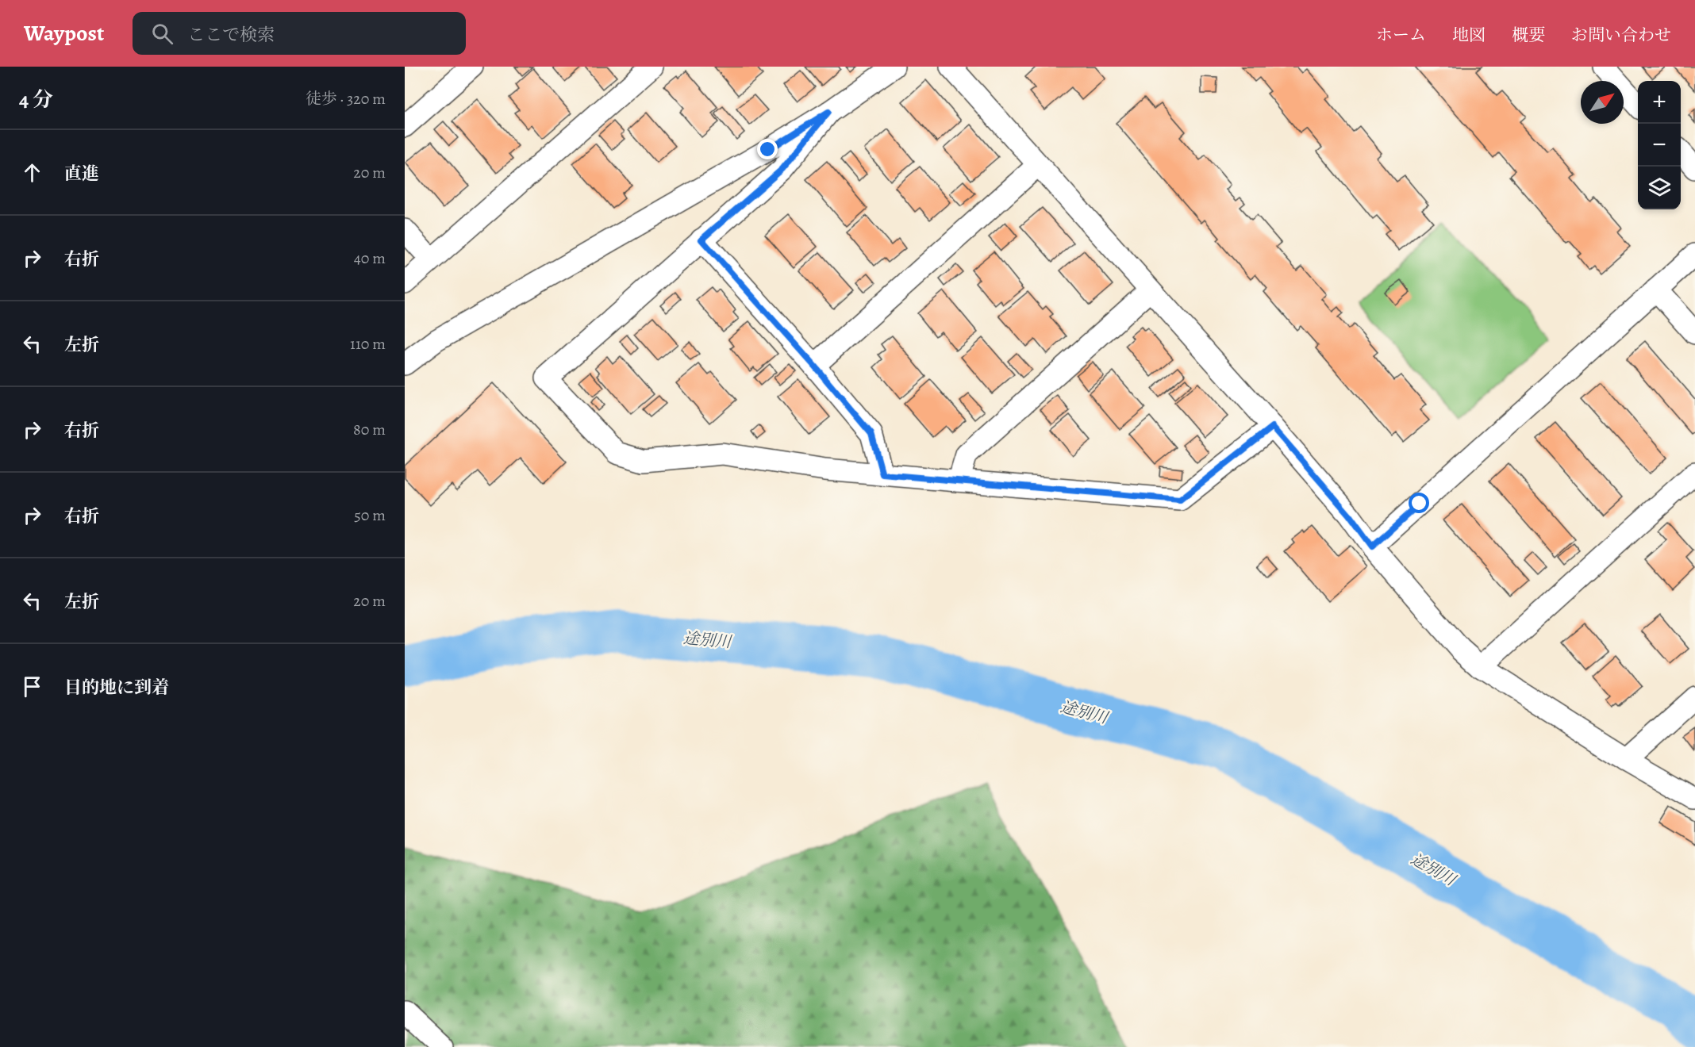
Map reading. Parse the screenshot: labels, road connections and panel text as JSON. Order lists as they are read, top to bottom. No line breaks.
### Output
{"water":["途別川"],"north":"top right","page":{"header":"Waypost","search":"ここで検索","nav":["ホーム","地図","概要","お問い合わせ"],"heading":["4 分","徒歩 · 320 m"],"map_buttons":["+","−"],"list":[["直進","20 m"],["右折","40 m"],["左折","110 m"],["右折","80 m"],["右折","50 m"],["左折","20 m"],"目的地に到着"]}}
